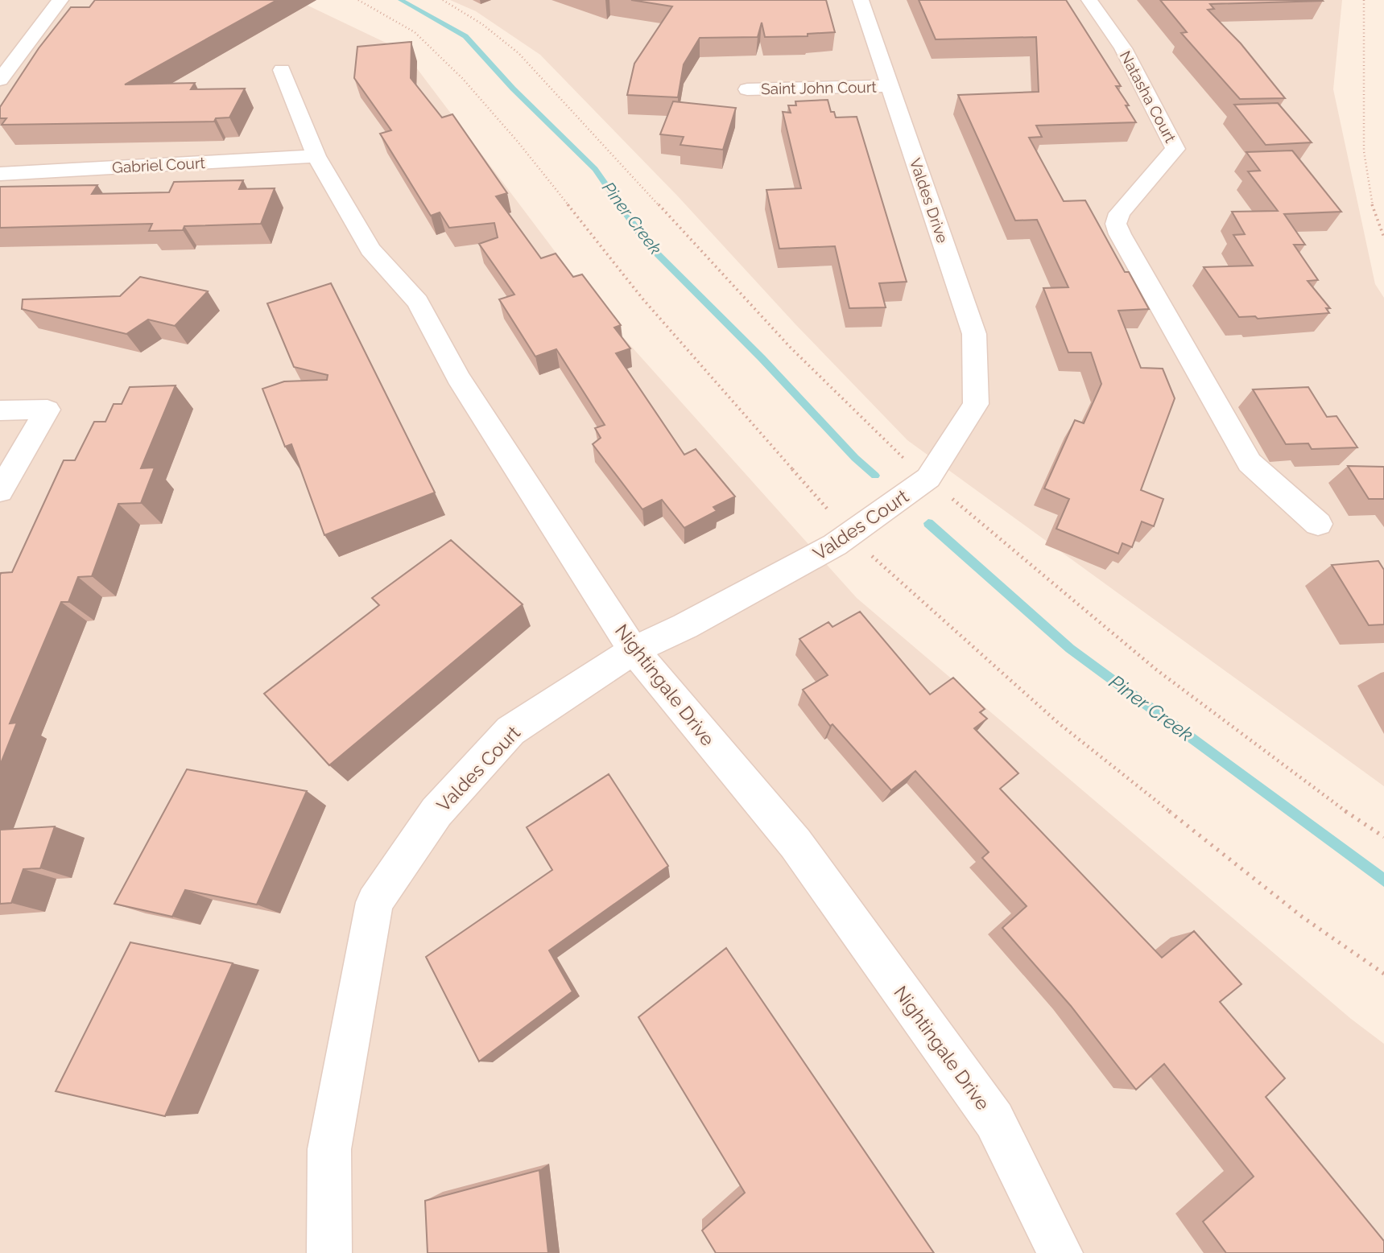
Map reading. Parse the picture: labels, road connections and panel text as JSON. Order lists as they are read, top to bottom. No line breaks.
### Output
{"streets":{"street":["Saint John Court","Natasha Court","Gabriel Court","Valdes Drive","Valdes Court","Nightingale Drive"]},"crossings":[["Saint John Court","Valdes Drive"],["Gabriel Court","Nightingale Drive"],["Valdes Drive","Valdes Court"],["Valdes Court","Nightingale Drive"]],"water":["Piner Creek"]}
